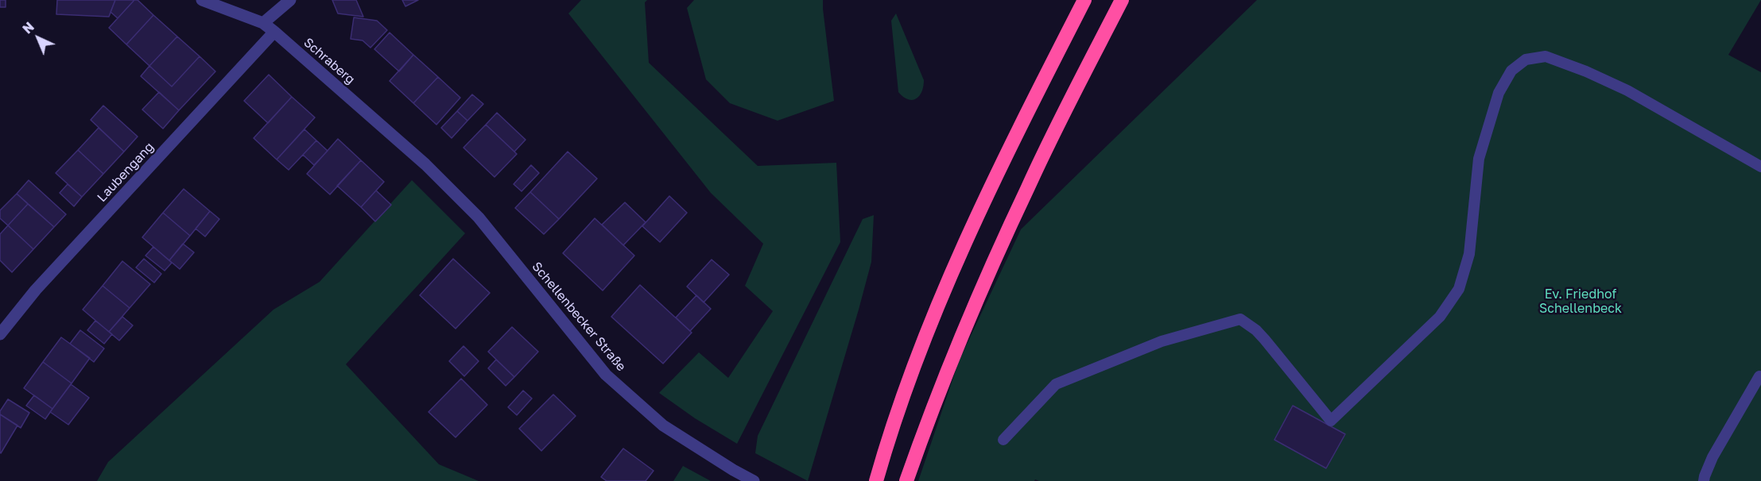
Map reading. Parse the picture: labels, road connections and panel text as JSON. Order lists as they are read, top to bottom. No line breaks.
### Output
{"streets":{"street":["Schraberg","Laubengang","Schellenbecker Straße"]},"crossings":[["Schraberg","Laubengang"],["Schraberg","Schellenbecker Straße"]],"parks":["Ev. Friedhof Schellenbeck"],"north":"top left"}
